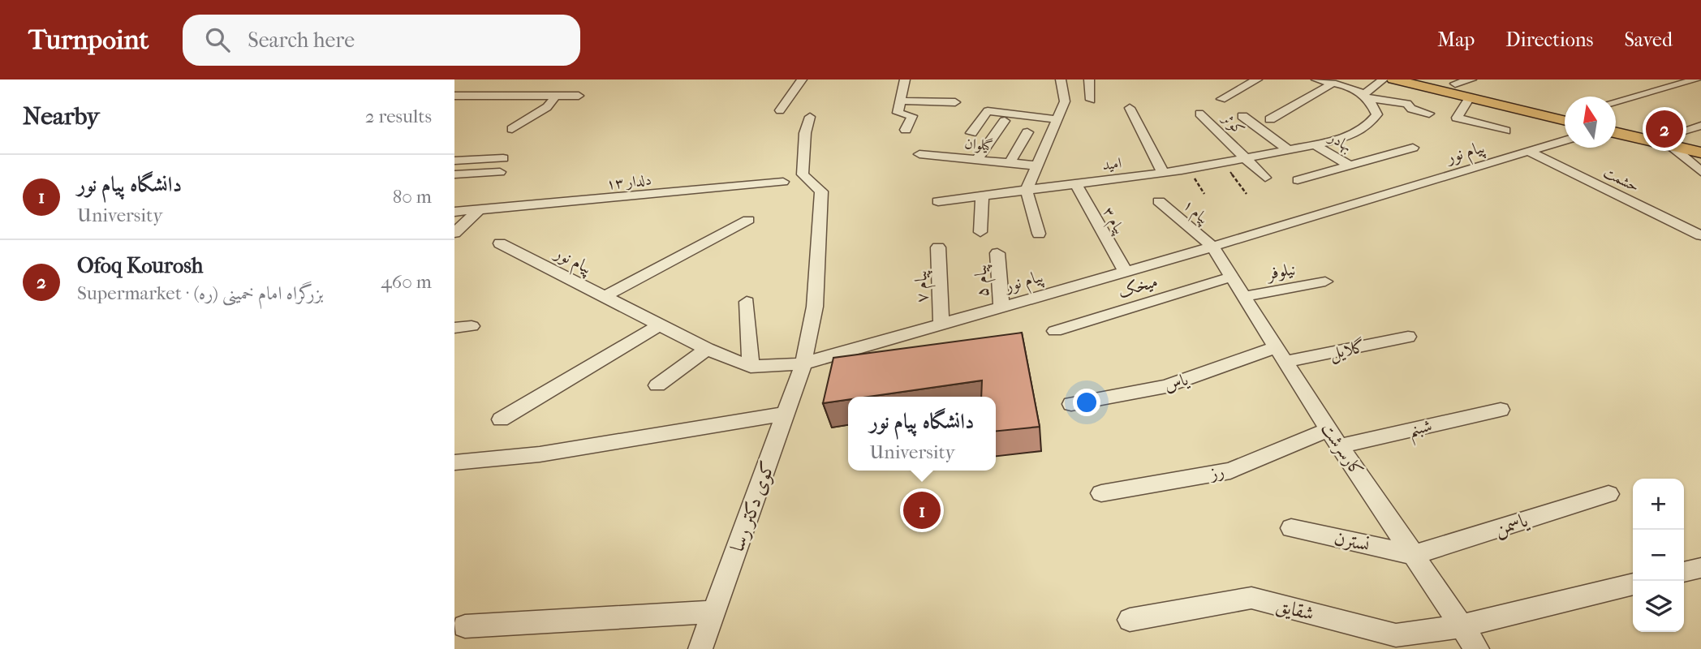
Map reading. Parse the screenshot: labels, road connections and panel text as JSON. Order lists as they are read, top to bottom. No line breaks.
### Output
{"streets":{"street":["کوثر","بهادر","گیلوان","پیام نور","امید","حشمت","دلدار ۱۳","پیام ۱","پیام ۳","نیلوفر","پیام ۵","پیام ۷","میخک","گلایل","یاس","شبنم","کارسرشت","رز","کوی دکتر رسا","یاسمن","نسترن","شقایق"]},"crossings":[["کوثر","امید"],["بهادر","امید"],["پیام نور","حشمت"],["پیام نور","پیام ۱"],["پیام نور","پیام ۳"],["پیام نور","پیام ۵"],["پیام نور","پیام ۷"],["پیام نور","کارسرشت"],["پیام نور","کوی دکتر رسا"],["امید","پیام ۱"],["امید","پیام ۳"],["پیام ۱","کارسرشت"],["نیلوفر","کارسرشت"],["میخک","کارسرشت"],["گلایل","یاس"],["گلایل","کارسرشت"],["یاس","کارسرشت"],["شبنم","کارسرشت"],["شبنم","رز"],["کارسرشت","رز"],["کارسرشت","یاسمن"],["کارسرشت","نسترن"],["کارسرشت","شقایق"],["یاسمن","نسترن"]],"north":"top","page":{"header":"Turnpoint","search":"Search here","nav":["Map","Directions","Saved"],"heading":["Nearby","2 results"],"pins":["2","1"],"list":[{"mark":"1","name":"دانشگاه پیام نور","note":"University","value":"80 m"},{"mark":"2","name":"Ofoq Kourosh","note":"Supermarket · بزرگراه امام خمینی (ره)","value":"460 m"}],"popup":["دانشگاه پیام نور","University"],"map_buttons":["+","−"]}}
